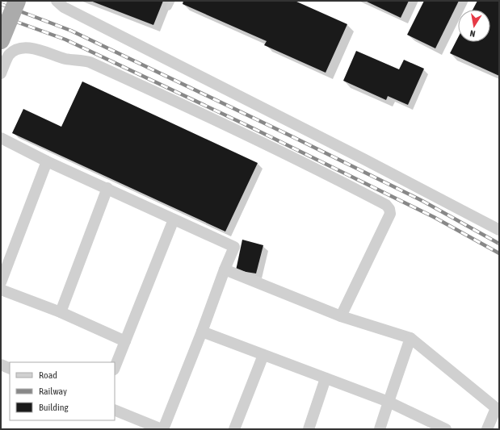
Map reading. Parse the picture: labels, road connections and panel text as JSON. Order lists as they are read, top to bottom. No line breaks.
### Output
{"legend":["Road","Railway","Building"],"north":"bottom"}
